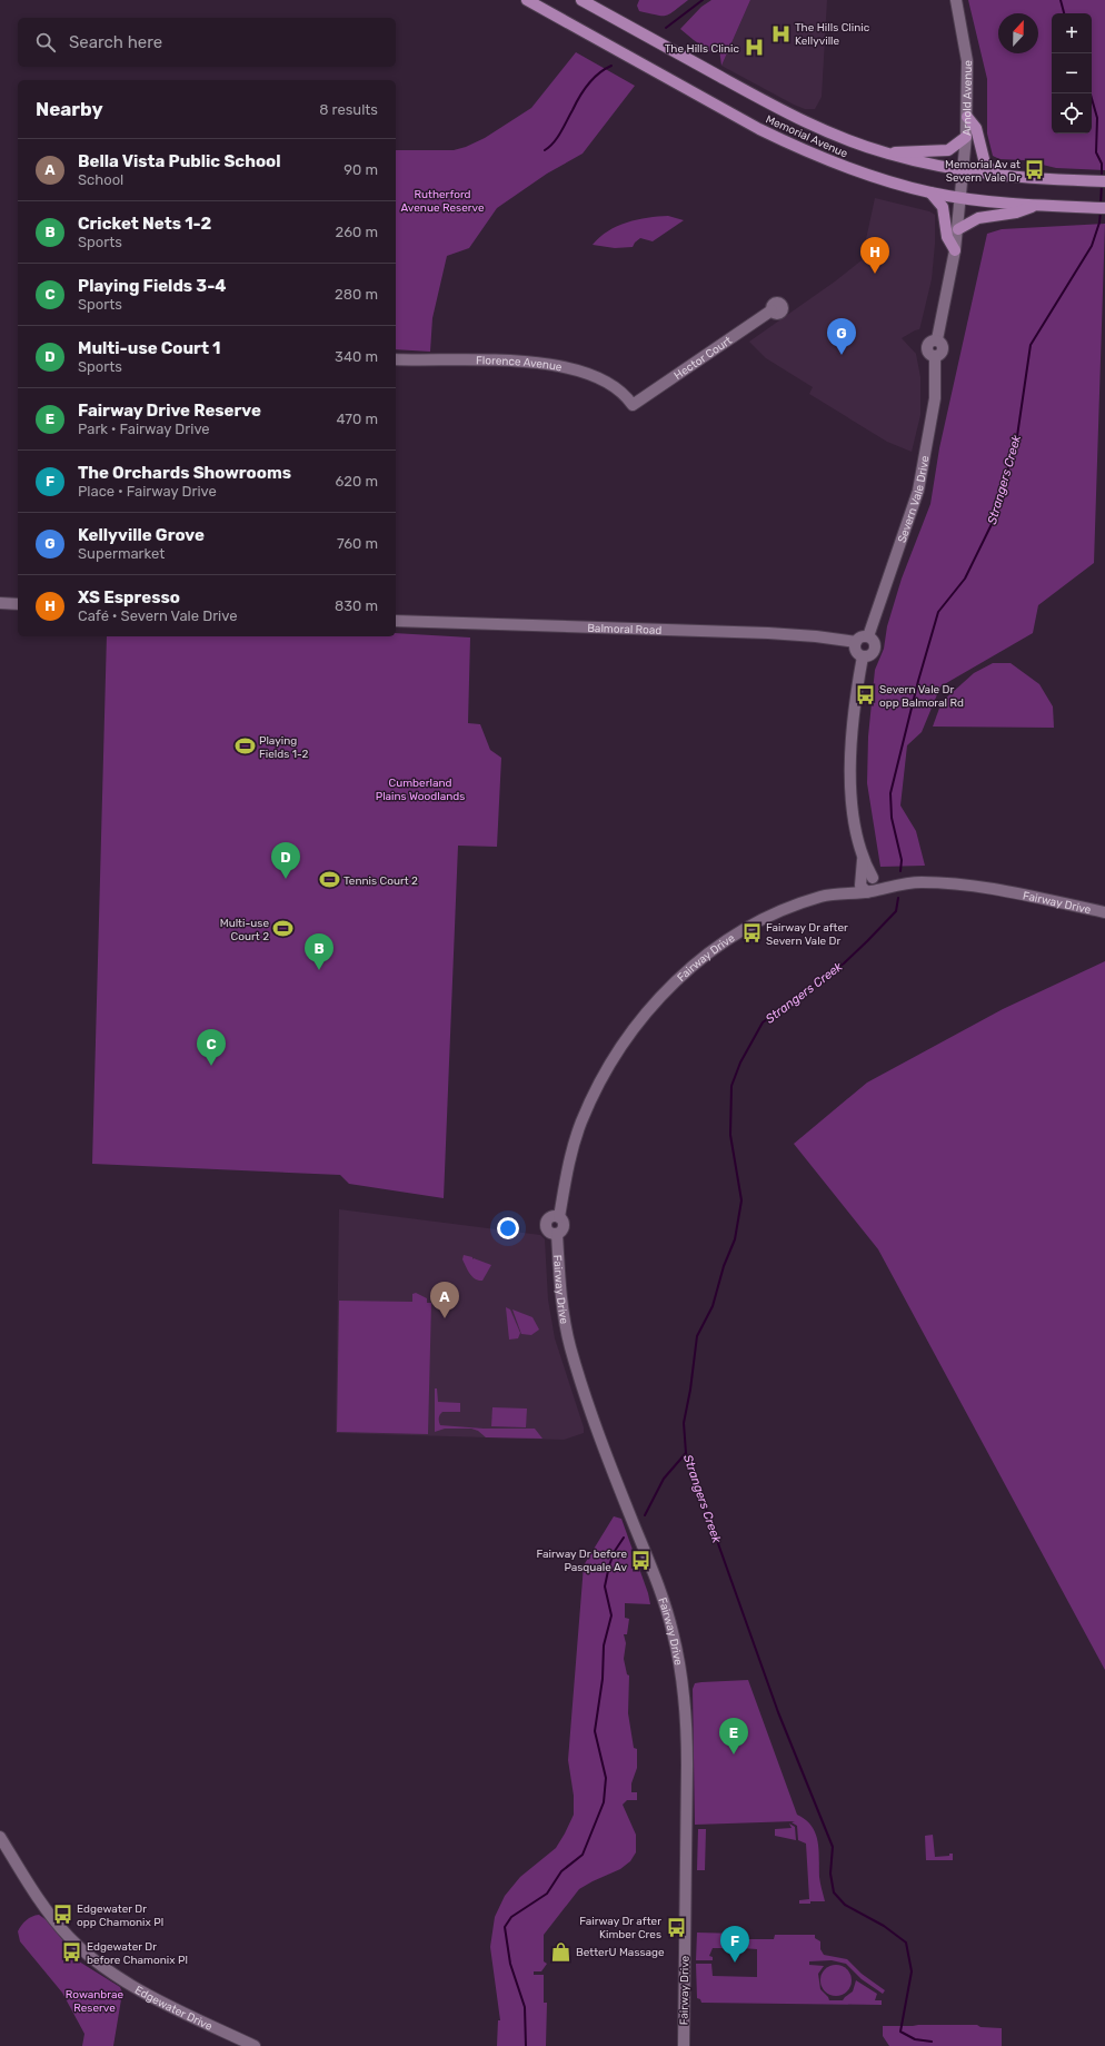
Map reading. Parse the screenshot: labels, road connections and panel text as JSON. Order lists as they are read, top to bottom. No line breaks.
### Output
{"streets":{"main road":["Memorial Avenue"],"street":["Arnold Avenue","Hector Court","Florence Avenue","Severn Vale Drive","Balmoral Road","Fairway Drive","Edgewater Drive"]},"crossings":[["Arnold Avenue","Memorial Avenue"],["Hector Court","Florence Avenue"],["Severn Vale Drive","Balmoral Road"]],"water":["Strangers Creek"],"parks":["Rutherford Avenue Reserve","Cumberland Plains Woodlands","Rowanbrae Reserve"],"places":{"hospital":["The Hills Clinic Kellyville","The Hills Clinic"],"bus stop":["Memorial Av at Severn Vale Dr","Severn Vale Dr opp Balmoral Rd","Fairway Dr after Severn Vale Dr","Fairway Dr before Pasquale Av","Edgewater Dr opp Chamonix Pl","Fairway Dr after Kimber Cres","Edgewater Dr before Chamonix Pl"],"sports":["Playing Fields 1-2","Tennis Court 2","Multi-use Court 2"],"shop":["BetterU Massage"]},"north":"top","page":{"map_buttons":["+","−"],"search":"Search here","heading":["Nearby","8 results"],"list":[{"mark":"A","name":"Bella Vista Public School","note":"School","value":"90 m"},{"mark":"B","name":"Cricket Nets 1-2","note":"Sports","value":"260 m"},{"mark":"C","name":"Playing Fields 3-4","note":"Sports","value":"280 m"},{"mark":"D","name":"Multi-use Court 1","note":"Sports","value":"340 m"},{"mark":"E","name":"Fairway Drive Reserve","note":"Park · Fairway Drive","value":"470 m"},{"mark":"F","name":"The Orchards Showrooms","note":"Place · Fairway Drive","value":"620 m"},{"mark":"G","name":"Kellyville Grove","note":"Supermarket","value":"760 m"},{"mark":"H","name":"XS Espresso","note":"Café · Severn Vale Drive","value":"830 m"}],"pins":["H","G","D","B","C","A","E","F"]}}
